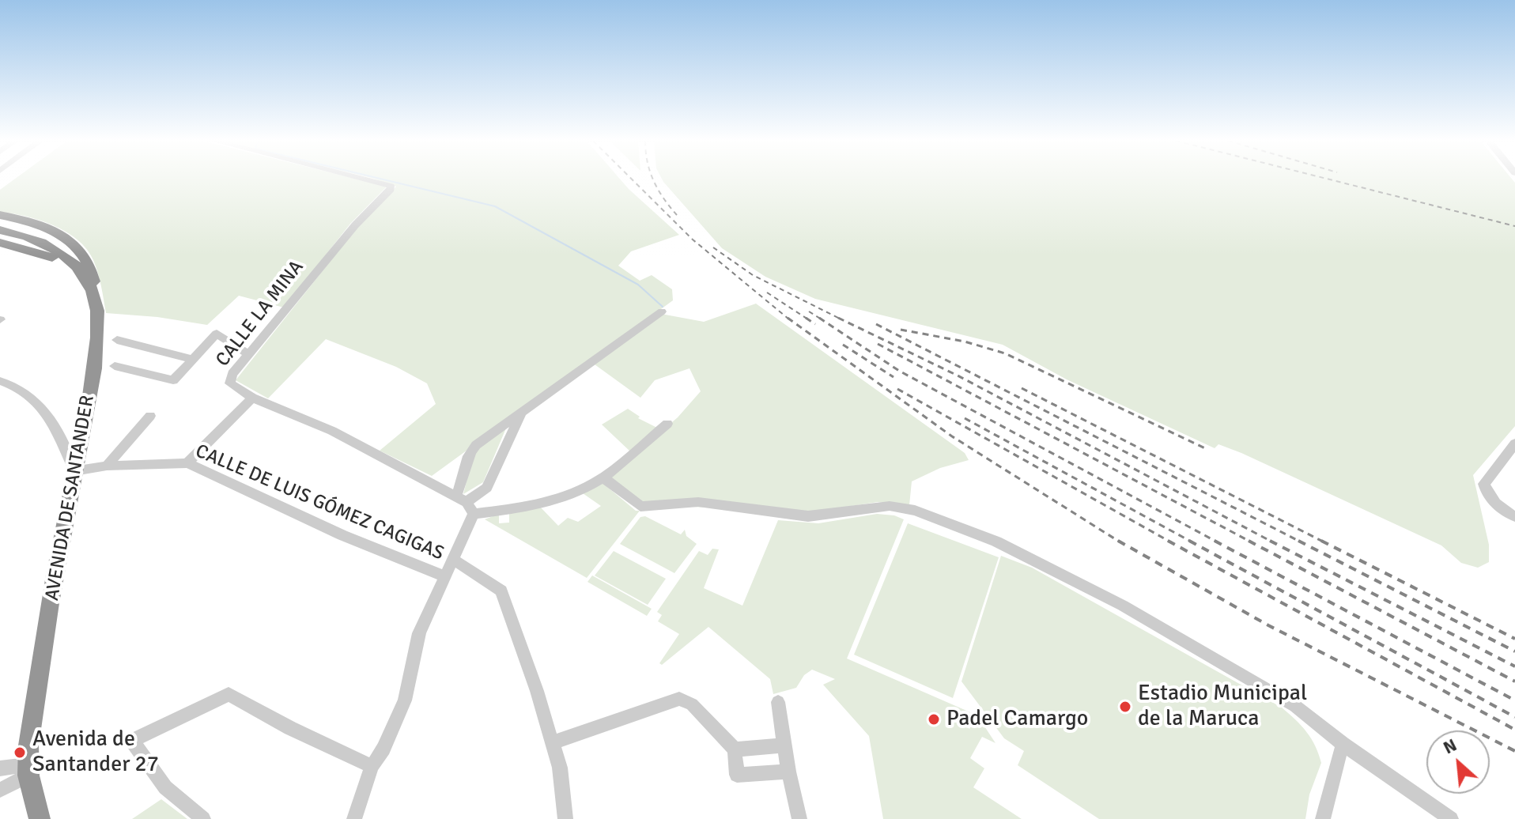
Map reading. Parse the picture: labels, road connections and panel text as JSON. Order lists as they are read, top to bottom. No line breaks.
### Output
{"streets":{"highway":["AVENIDA DE SANTANDER"],"street":["CALLE LA MINA","CALLE DE LUIS GÓMEZ CAGIGAS"]},"crossings":[["AVENIDA DE SANTANDER","CALLE DE LUIS GÓMEZ CAGIGAS"]],"places":["Estadio Municipal de la Maruca","Padel Camargo","Avenida de Santander 27"],"north":"top left"}
